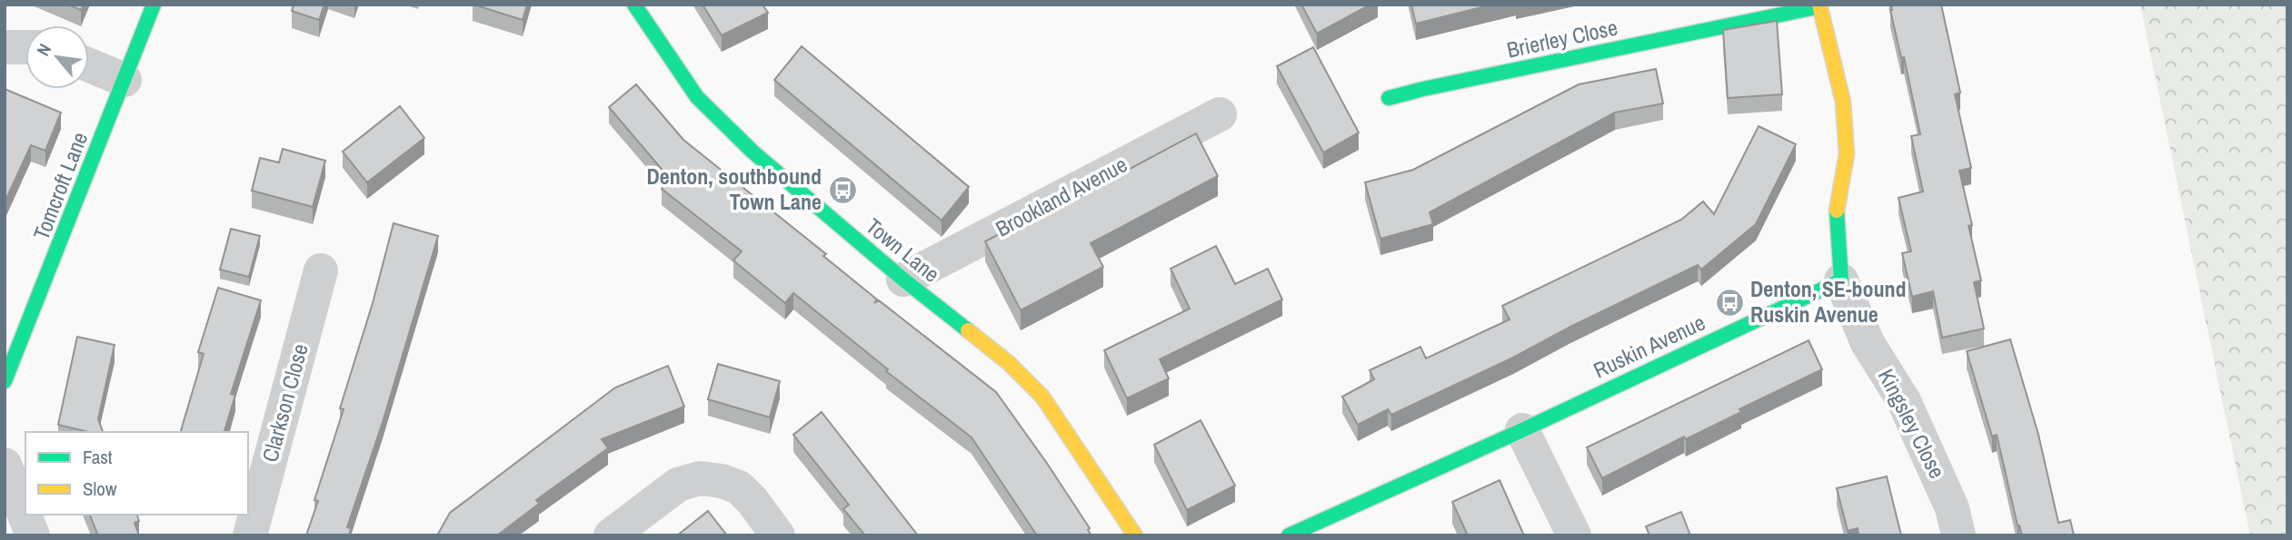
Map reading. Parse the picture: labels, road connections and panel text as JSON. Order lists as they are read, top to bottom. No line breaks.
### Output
{"streets":{"street":["Brierley Close","Tomcroft Lane","Brookland Avenue","Town Lane","Ruskin Avenue","Clarkson Close","Kingsley Close"]},"crossings":[["Brookland Avenue","Town Lane"],["Ruskin Avenue","Kingsley Close"]],"places":{"bus stop":["Denton, southbound Town Lane","Denton, SE-bound Ruskin Avenue"]},"legend":["Fast","Slow"],"north":"top left"}
